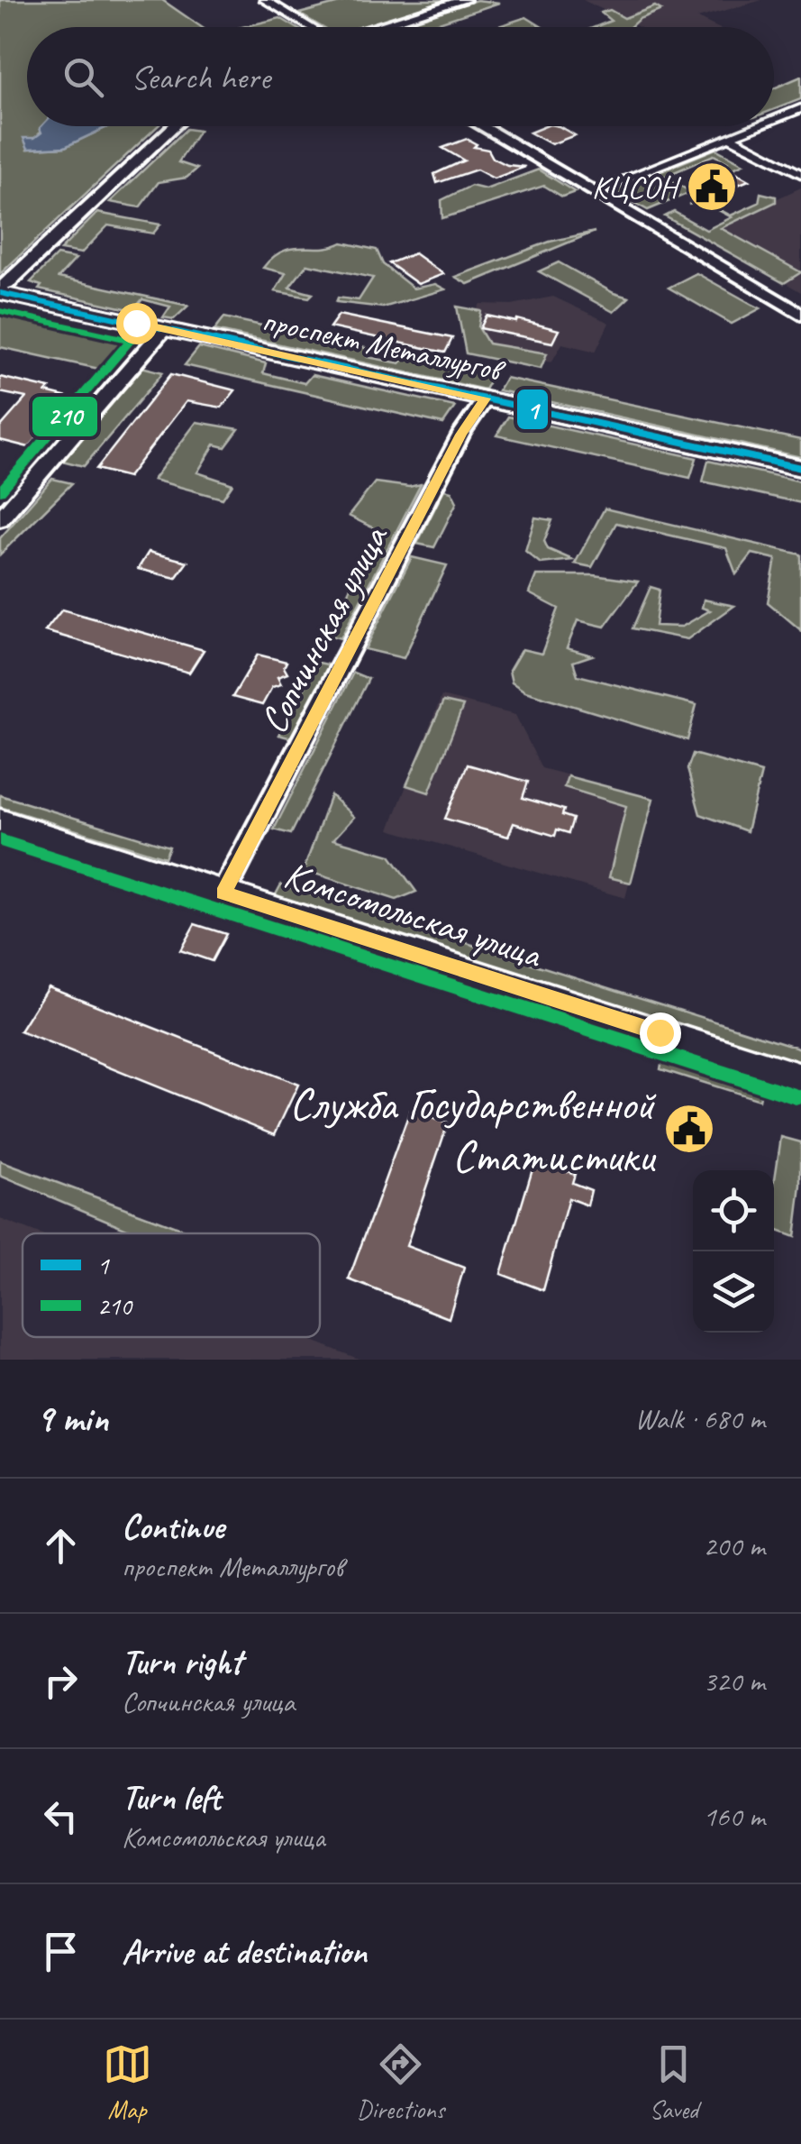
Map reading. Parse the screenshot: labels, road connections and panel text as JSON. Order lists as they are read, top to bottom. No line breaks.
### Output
{"streets":{"main road":["проспект Металлургов","Комсомольская улица"],"street":["Сопчинская улица"]},"crossings":[["проспект Металлургов","Сопчинская улица"],["Сопчинская улица","Комсомольская улица"]],"places":{"public building":["КЦСОН","Служба Государственной Статистики"]},"lines":["transit line 1","transit line 210"],"legend":["1","210"],"page":{"search":"Search here","heading":["9 min","Walk · 680 m"],"list":[["Continue","проспект Металлургов","200 m"],["Turn right","Сопчинская улица","320 m"],["Turn left","Комсомольская улица","160 m"],"Arrive at destination"],"nav":["Map","Directions","Saved"]}}
